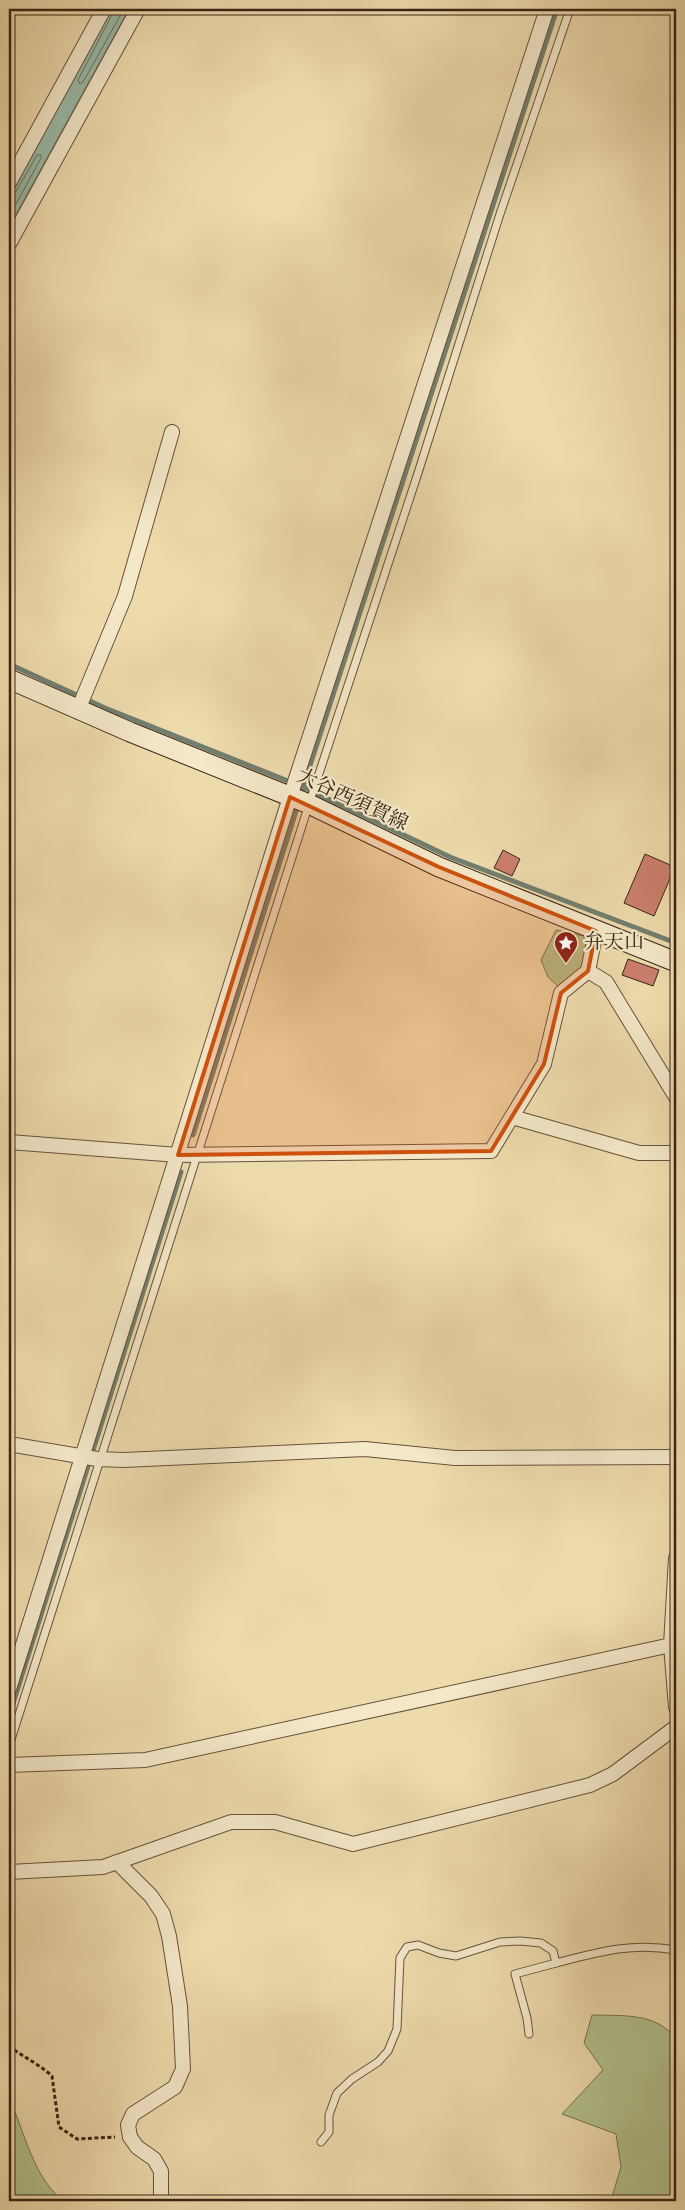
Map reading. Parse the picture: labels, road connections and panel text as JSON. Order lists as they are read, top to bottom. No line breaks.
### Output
{"streets":{"main road":["大谷西須賀線"]},"places":{"place":["弁天山"]}}
